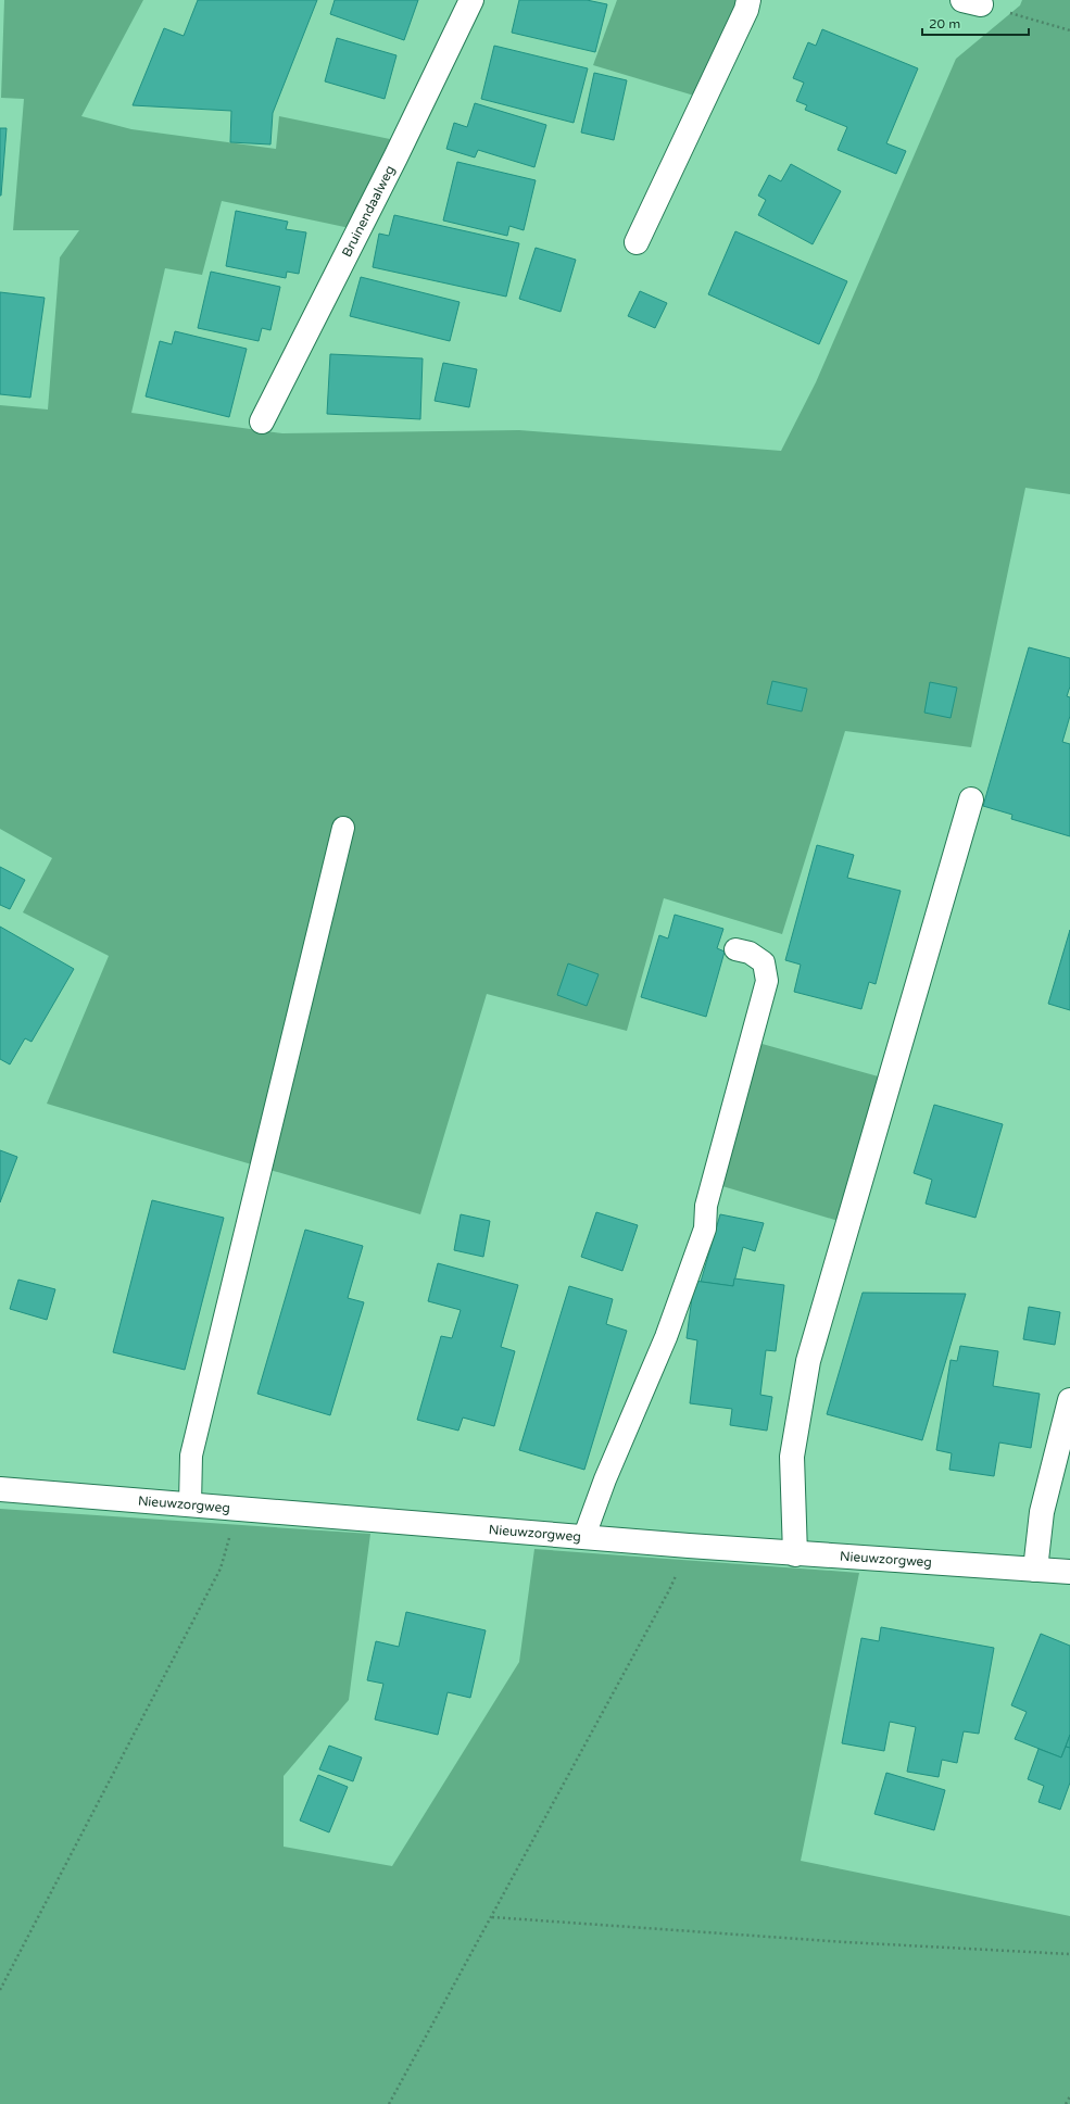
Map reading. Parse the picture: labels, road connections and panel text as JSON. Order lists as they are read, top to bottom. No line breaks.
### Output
{"streets":{"street":["Bruinendaalweg","Nieuwzorgweg"]},"scale_bar":"20 m"}
